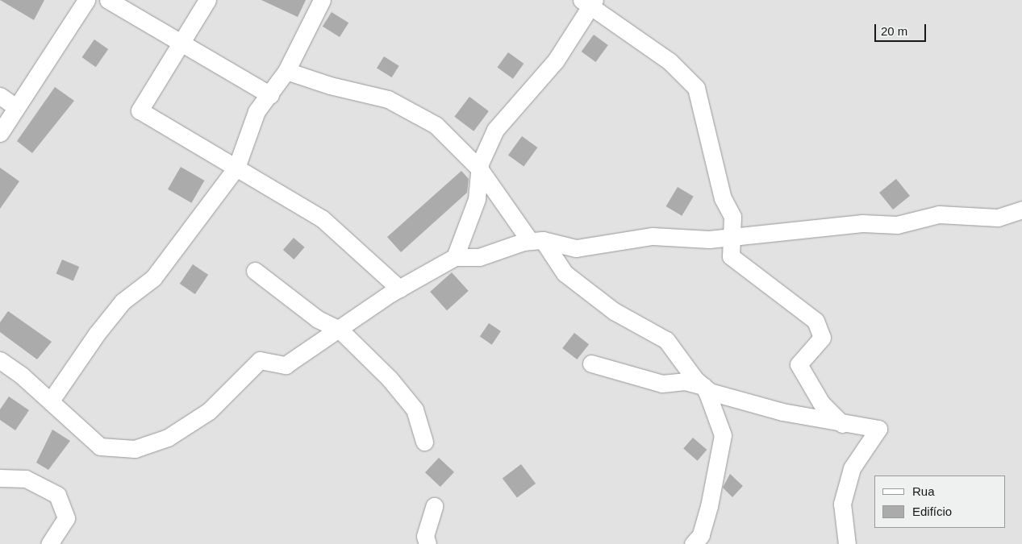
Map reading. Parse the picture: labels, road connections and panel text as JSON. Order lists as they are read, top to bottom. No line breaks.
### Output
{"legend":["Rua","Edifício"],"scale_bar":"20 m"}
